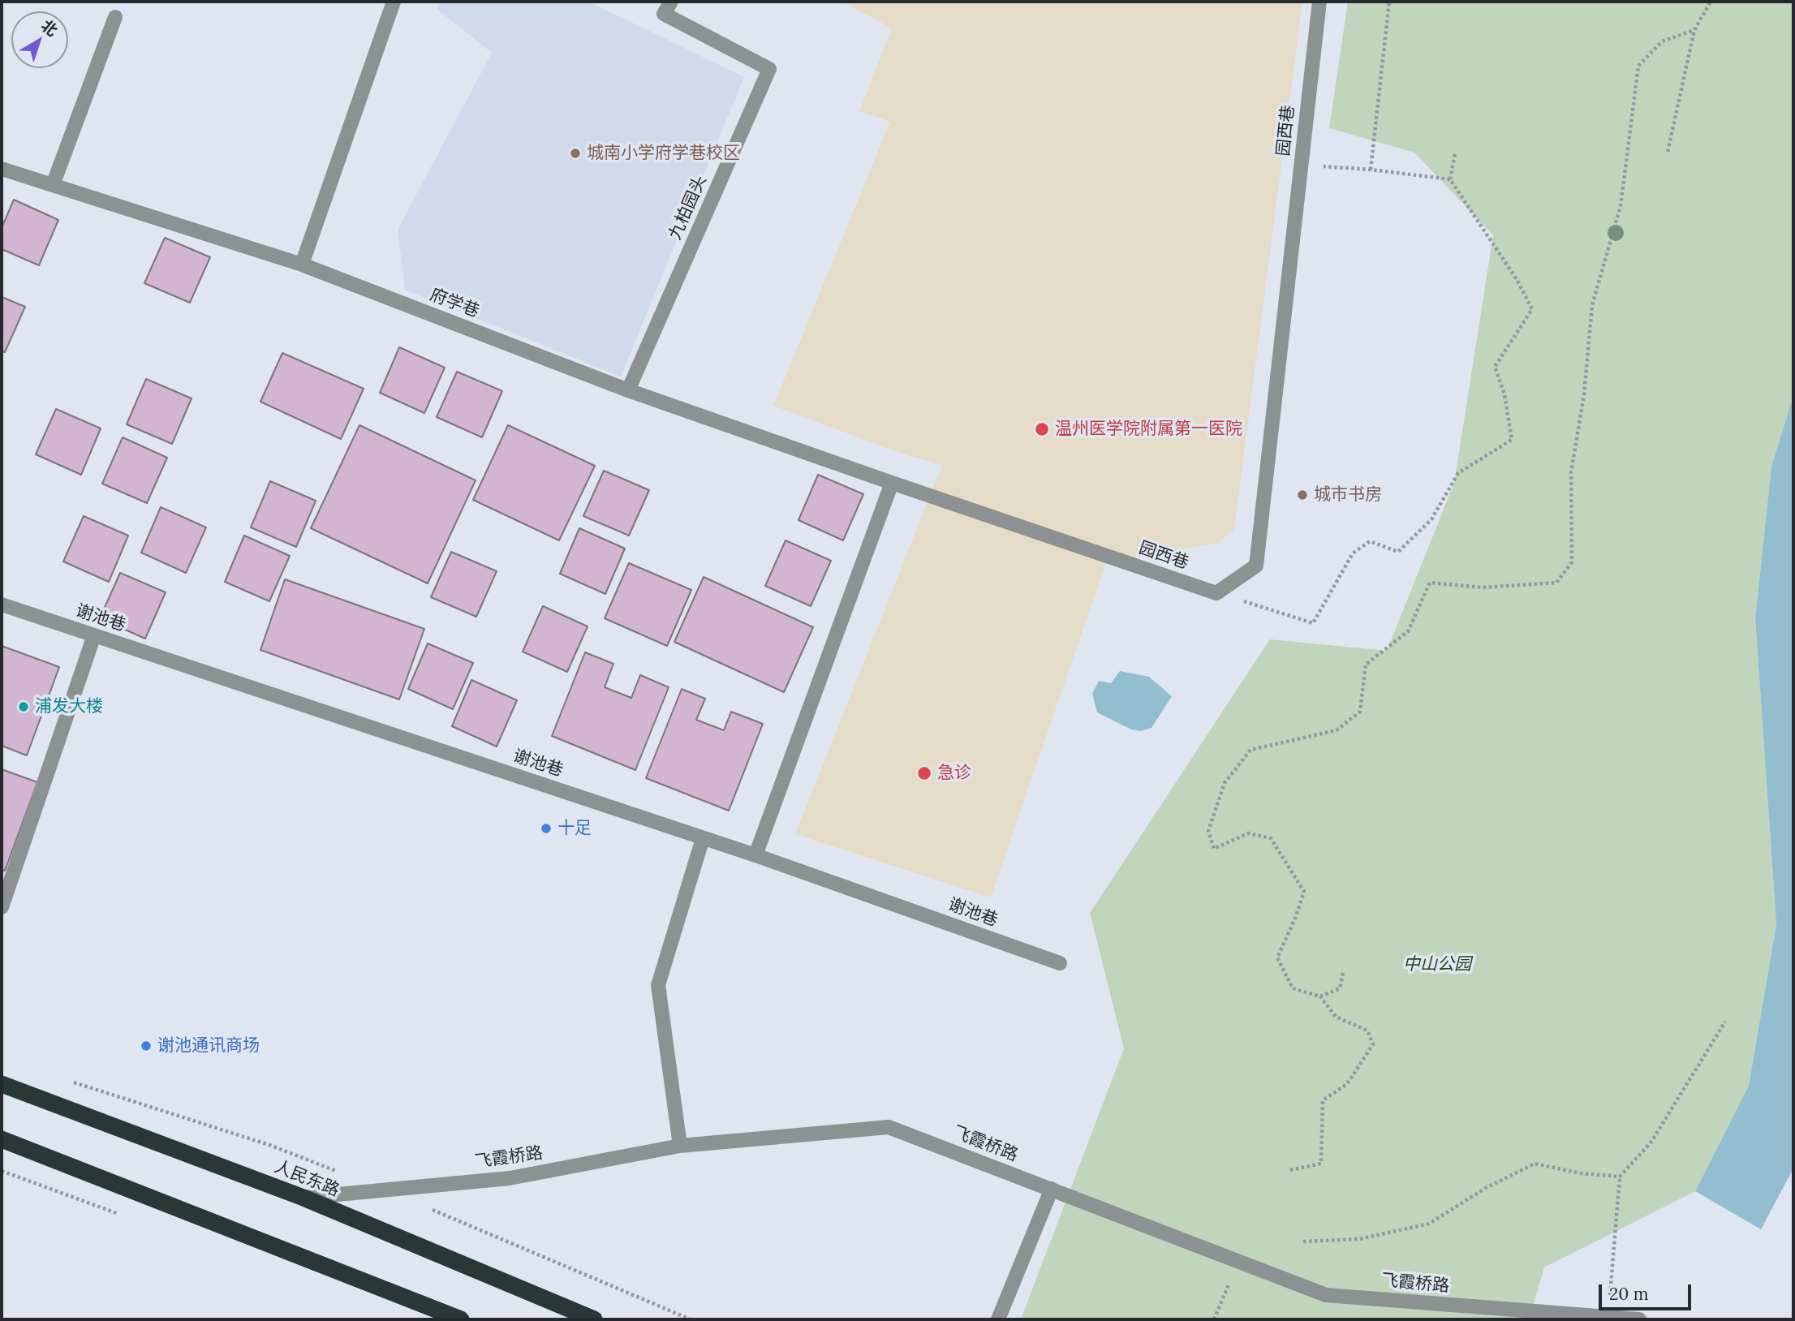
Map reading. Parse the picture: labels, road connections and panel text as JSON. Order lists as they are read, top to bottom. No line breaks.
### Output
{"streets":{"highway":["人民东路"],"street":["园西巷","九柏园头","府学巷","谢池巷","飞霞桥路"]},"crossings":[["园西巷","府学巷"],["九柏园头","府学巷"],["飞霞桥路","人民东路"]],"parks":["中山公园"],"places":["城南小学府学巷校区","温州医学院附属第一医院","城市书房","浦发大楼","急诊","十足","谢池通讯商场"],"scale_bar":"20 m","north":"top right"}
